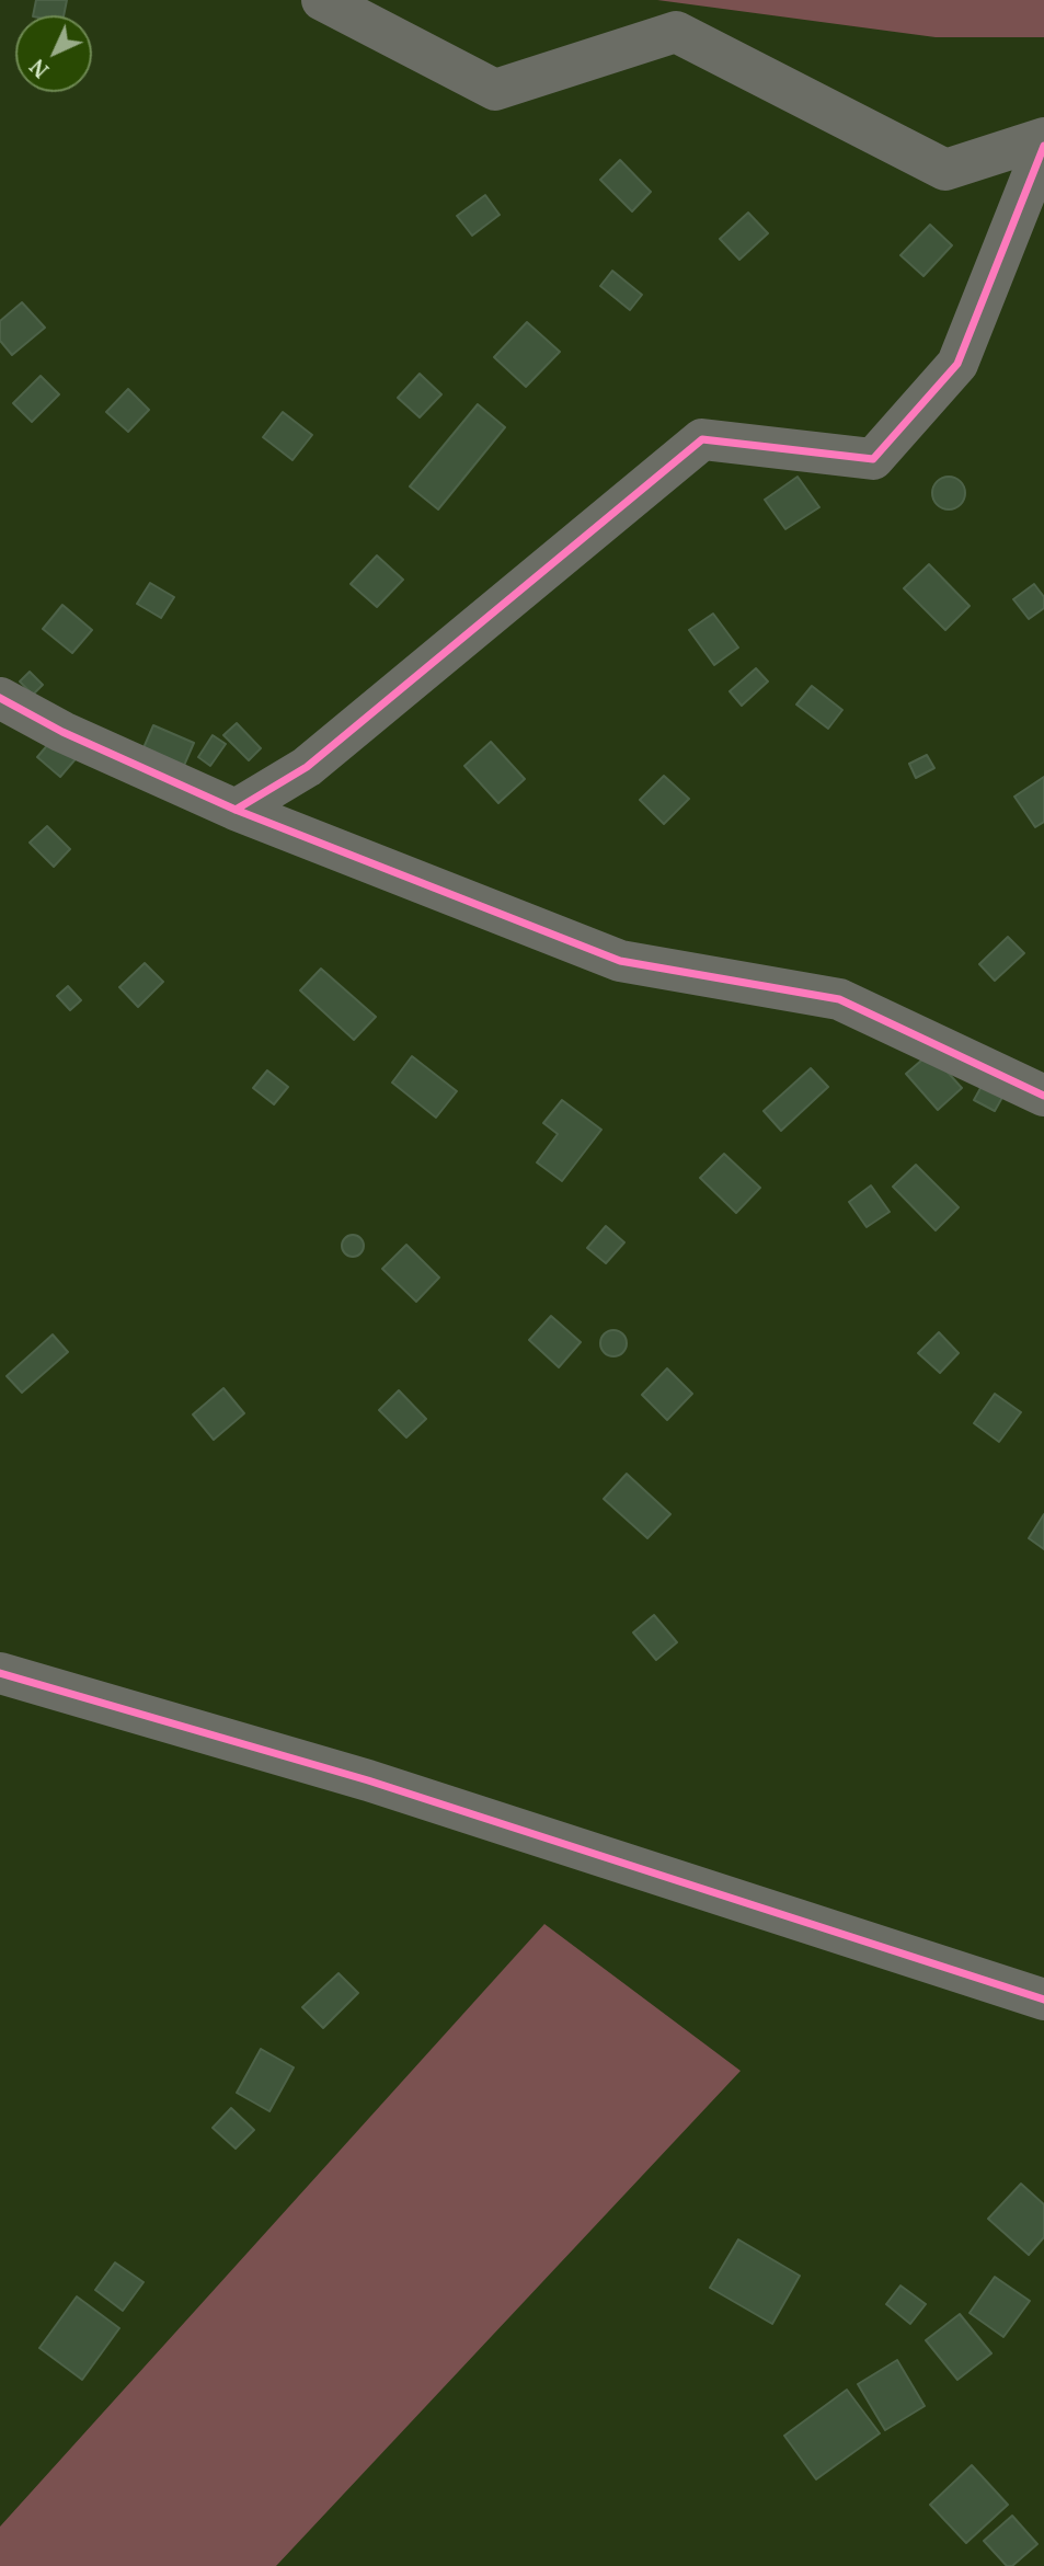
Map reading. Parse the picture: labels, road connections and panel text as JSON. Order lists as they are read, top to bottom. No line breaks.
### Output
{"north":"bottom left"}
